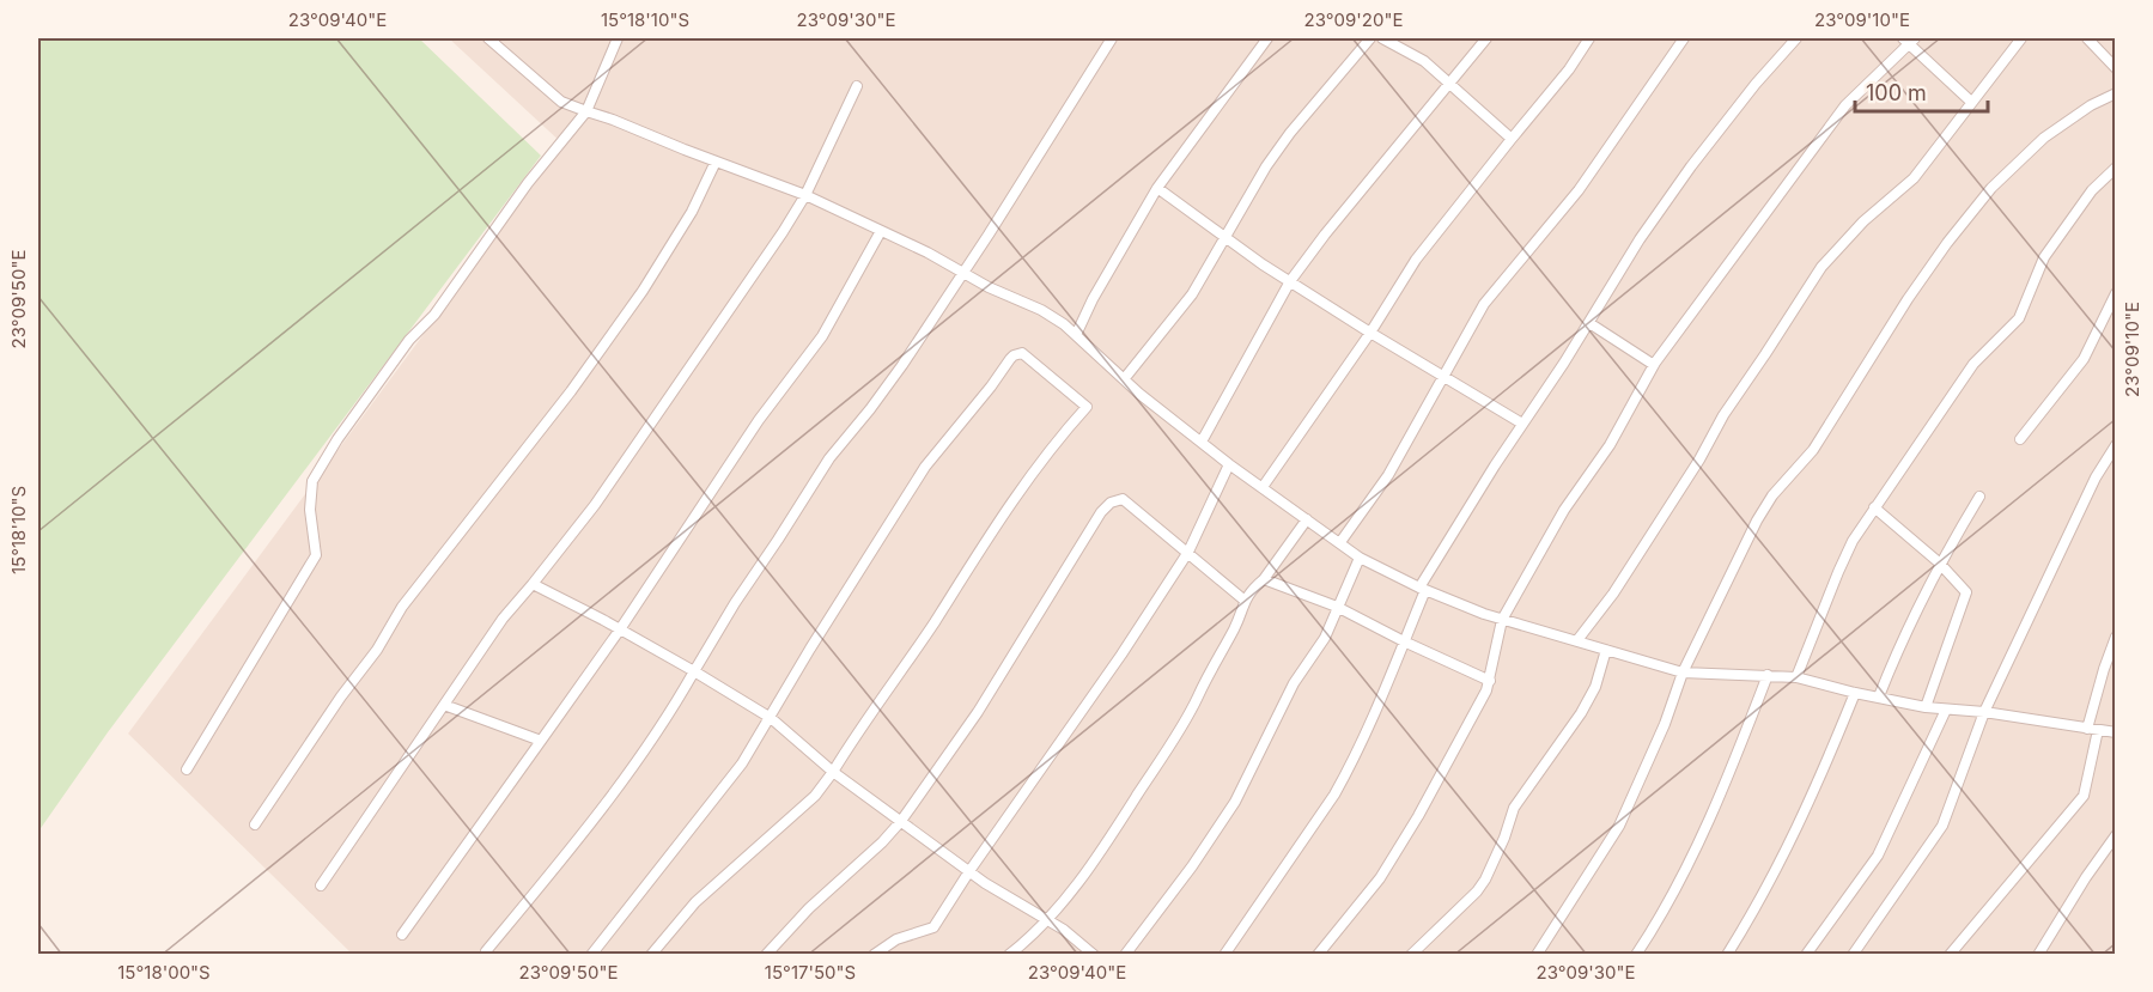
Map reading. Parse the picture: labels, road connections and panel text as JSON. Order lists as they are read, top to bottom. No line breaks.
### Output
{"scale_bar":"100 m","coordinates":["23°09'40\"E","15°18'10\"S","23°09'30\"E","23°09'20\"E","23°09'10\"E","23°09'50\"E","15°18'00\"S","15°17'50\"S"]}
